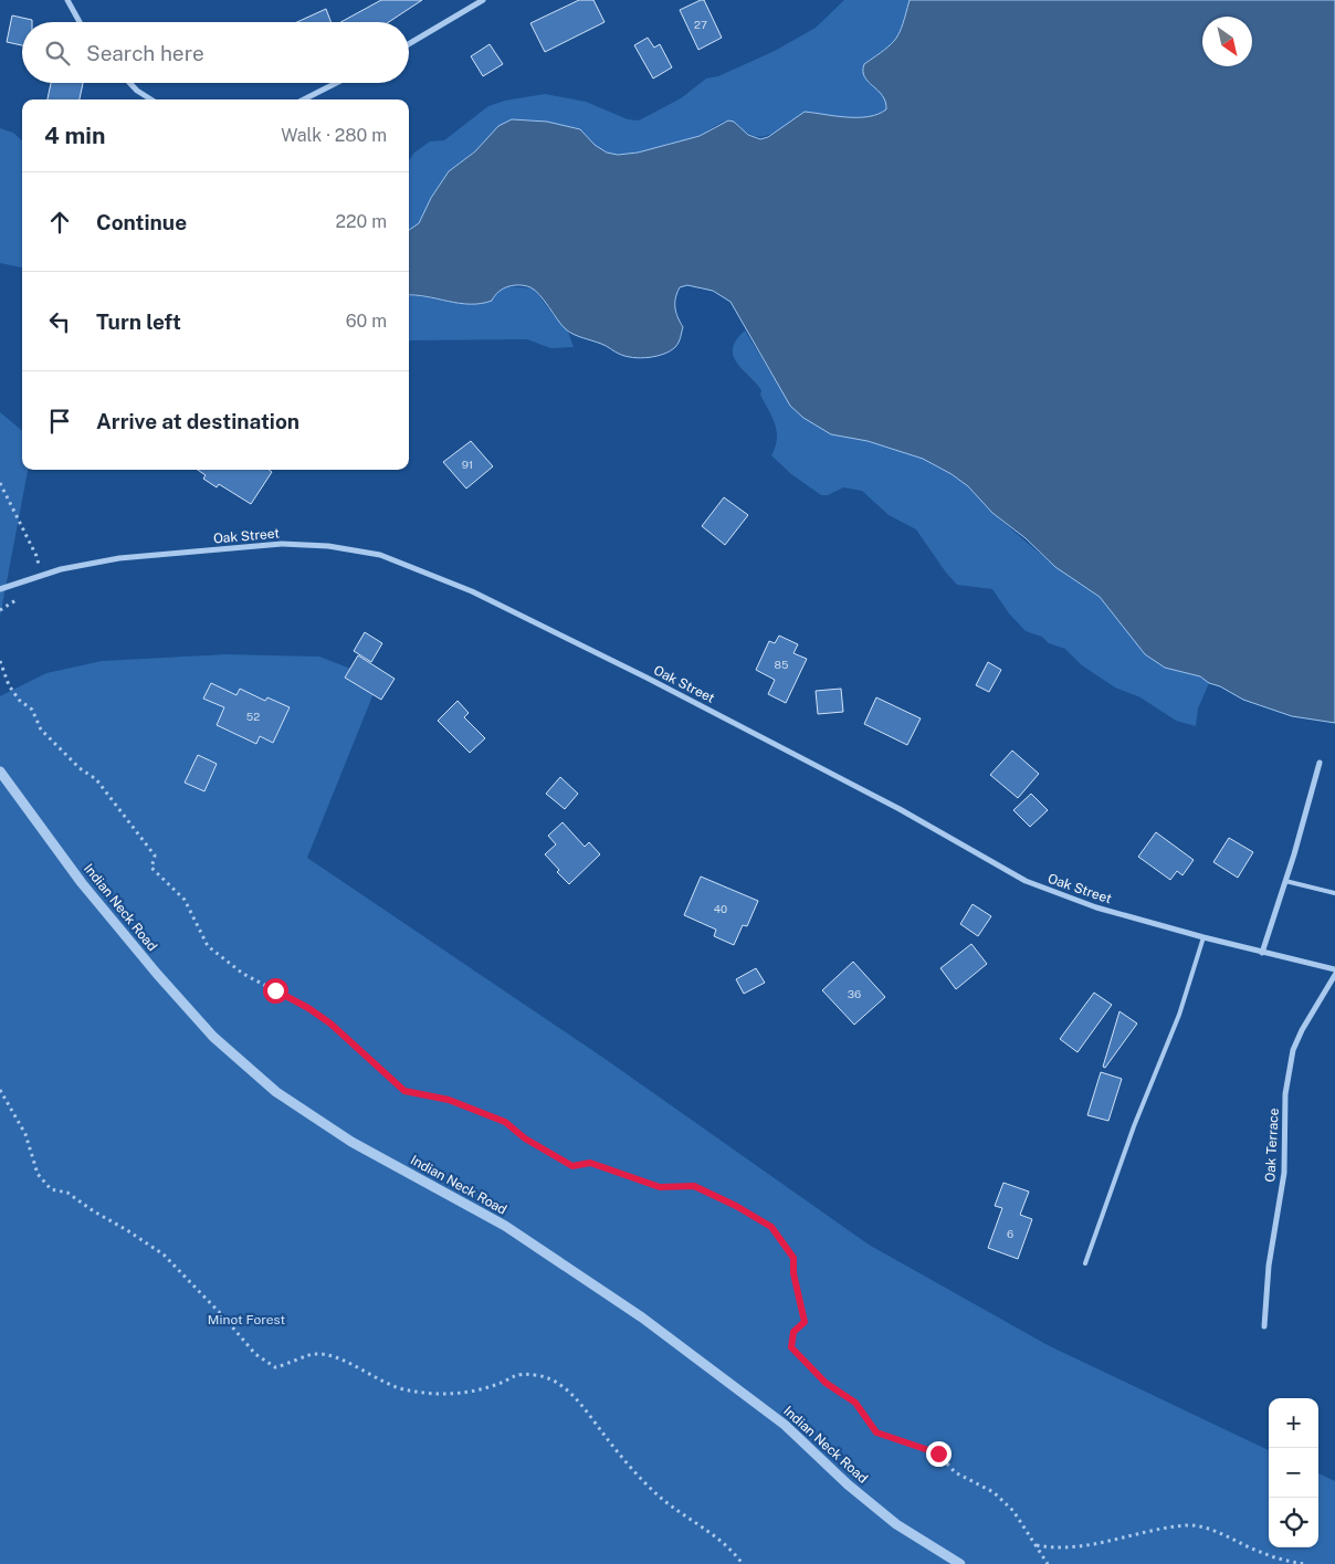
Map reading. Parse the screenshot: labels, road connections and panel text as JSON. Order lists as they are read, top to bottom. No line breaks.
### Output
{"streets":{"street":["Oak Street","Indian Neck Road","Oak Terrace"]},"parks":["Minot Forest"],"house_numbers":["27","91","85","52","40","36","6"],"north":"bottom right","page":{"search":"Search here","heading":["4 min","Walk · 280 m"],"list":[["Continue","220 m"],["Turn left","60 m"],"Arrive at destination"],"map_buttons":["+","−"]}}
